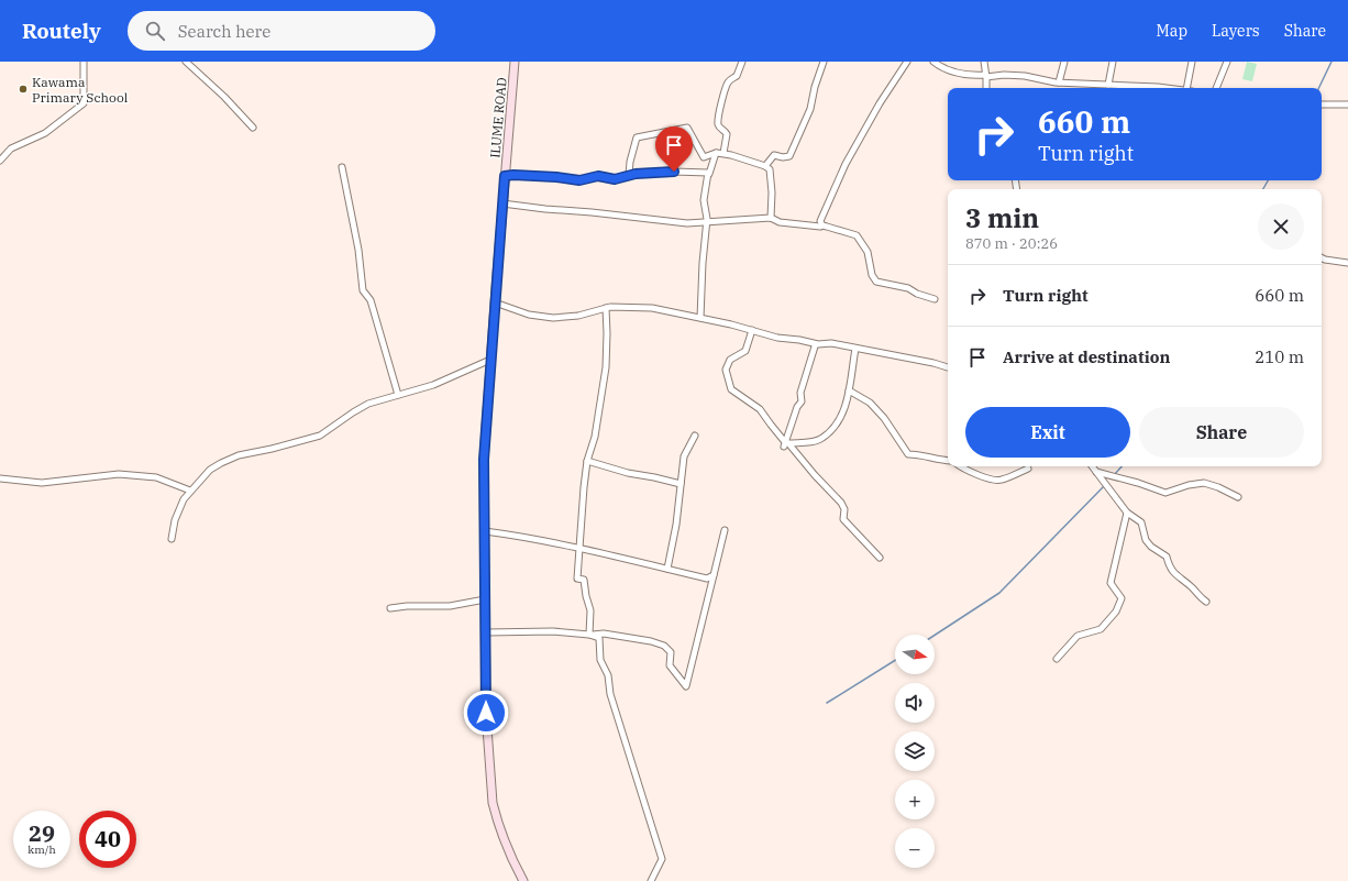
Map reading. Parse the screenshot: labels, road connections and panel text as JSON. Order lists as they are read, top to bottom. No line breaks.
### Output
{"streets":{"street":["ILUME ROAD"]},"places":["Kawama Primary School"],"north":"right","page":{"header":"Routely","search":"Search here","nav":["Map","Layers","Share"],"turn":["660 m","Turn right"],"heading":["3 min","870 m · 20:26"],"list":[{"name":"Turn right","value":"660 m"},{"name":"Arrive at destination","value":"210 m"}],"buttons":["Exit","Share"],"map_buttons":["+","−"],"speed":"29 km/h","limit":"40"}}
